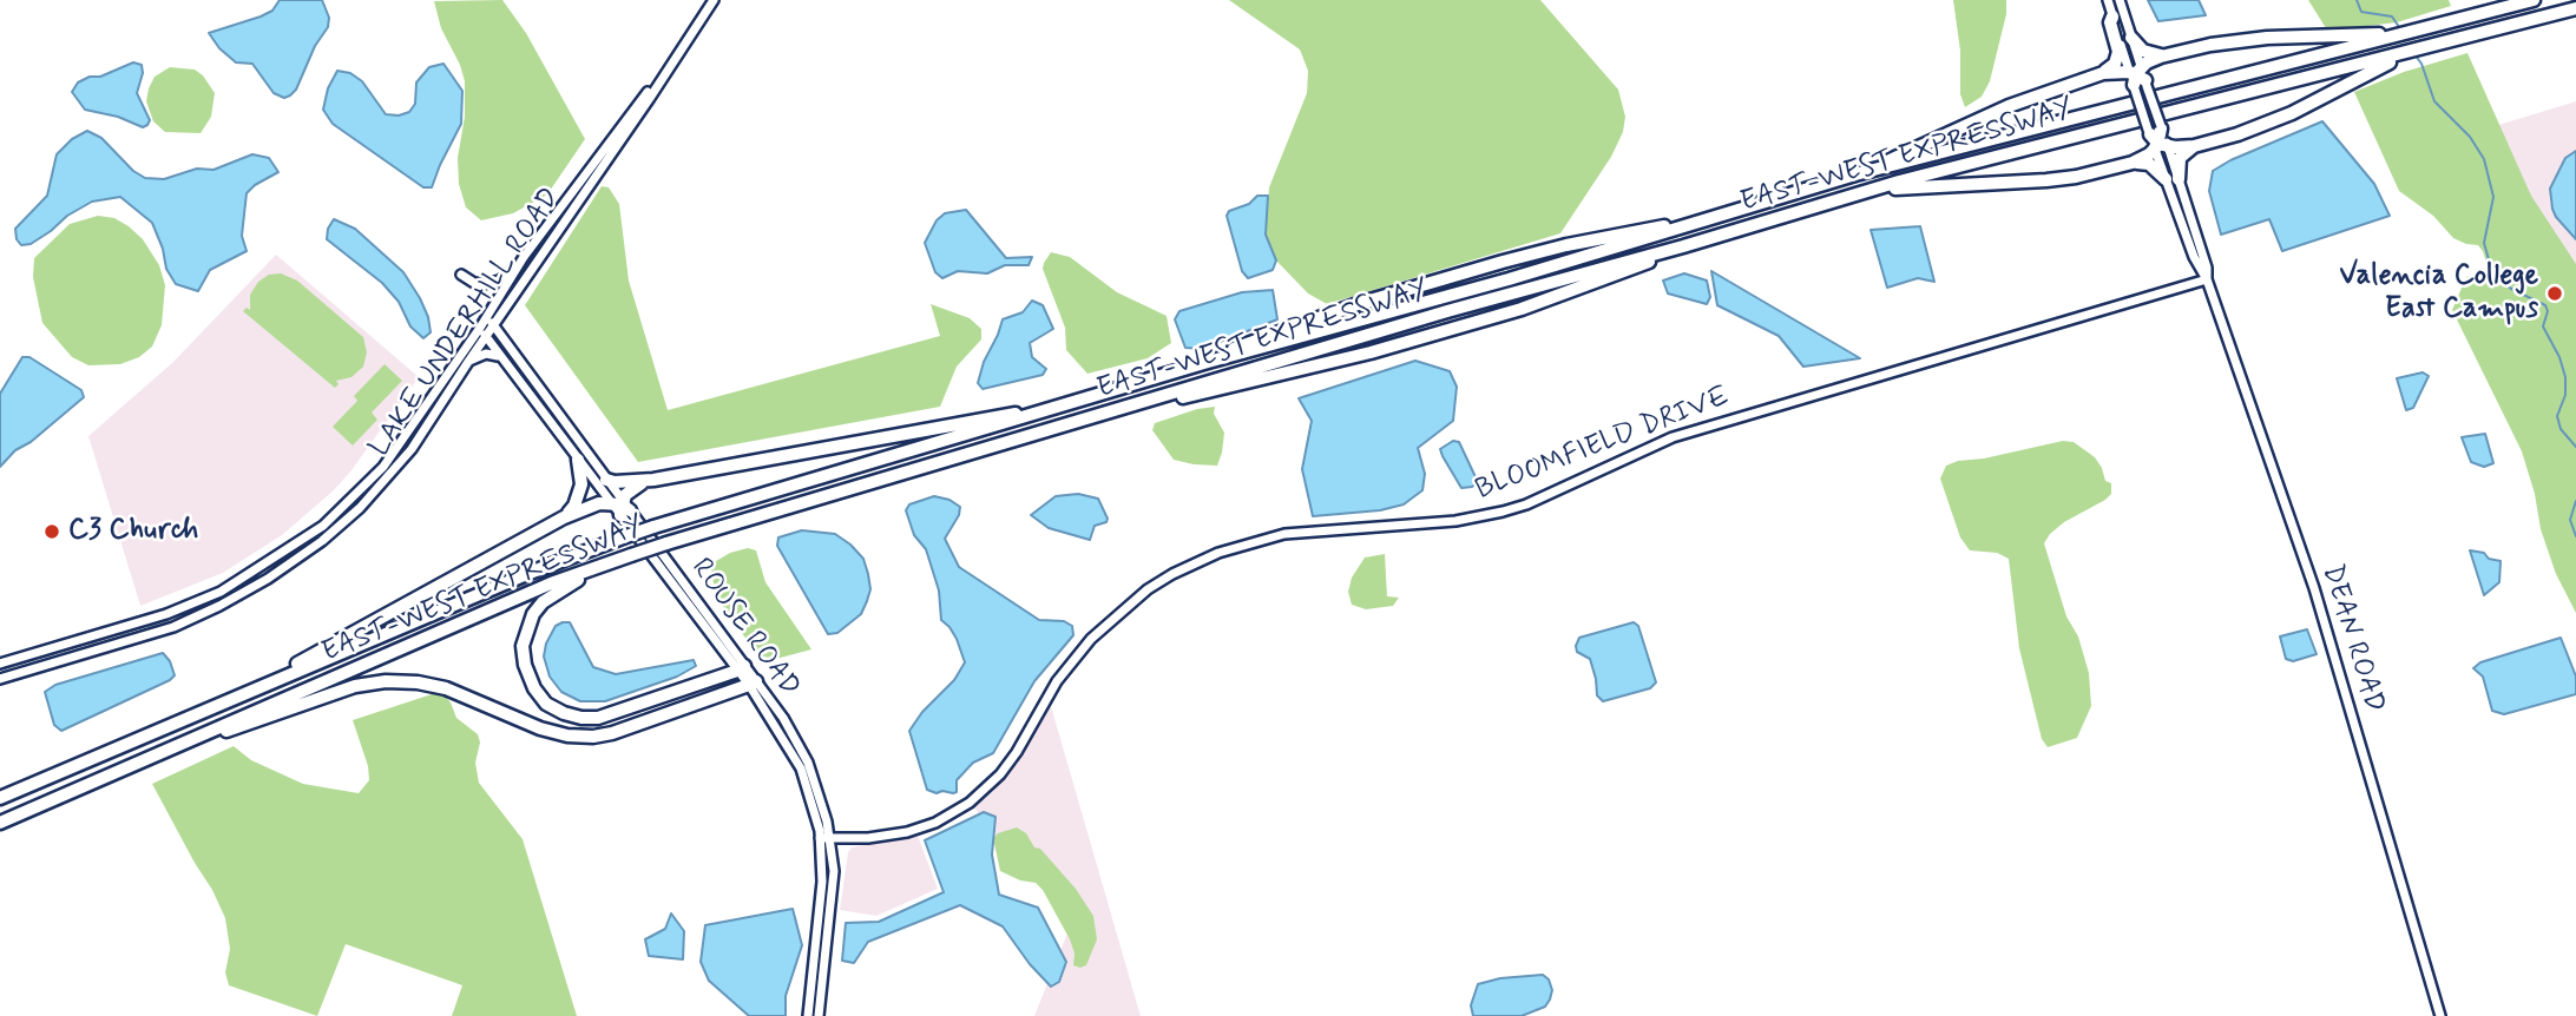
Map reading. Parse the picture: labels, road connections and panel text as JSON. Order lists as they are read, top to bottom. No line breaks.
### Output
{"streets":{"highway":["EAST-WEST EXPRESSWAY"],"street":["LAKE UNDERHILL ROAD","BLOOMFIELD DRIVE","ROUSE ROAD","DEAN ROAD"]},"crossings":[["LAKE UNDERHILL ROAD","ROUSE ROAD"],["BLOOMFIELD DRIVE","ROUSE ROAD"],["BLOOMFIELD DRIVE","DEAN ROAD"]],"places":["Valencia College East Campus","C3 Church"]}
